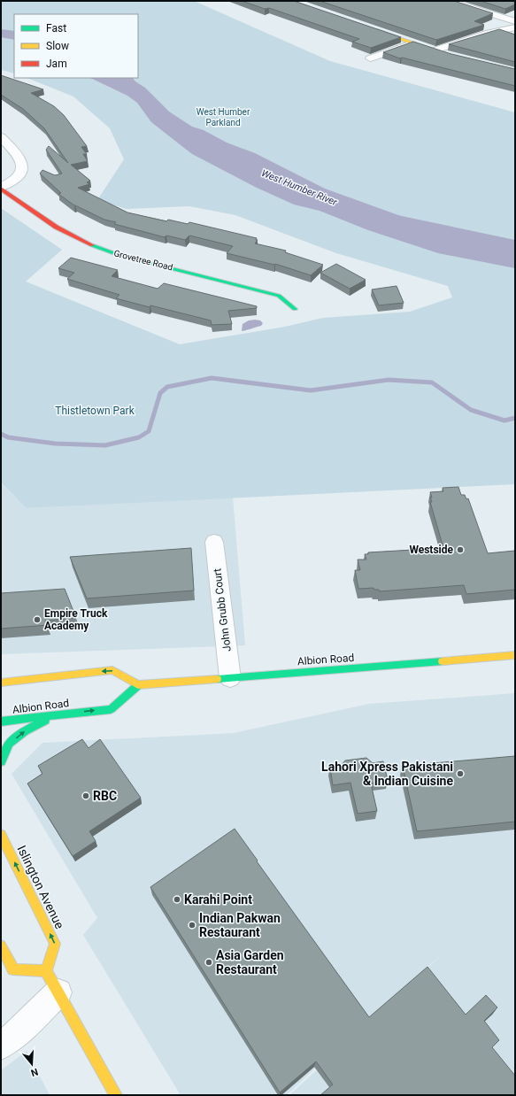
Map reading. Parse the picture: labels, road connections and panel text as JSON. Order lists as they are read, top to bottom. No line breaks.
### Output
{"streets":{"main road":["Grovetree Road","Albion Road","Islington Avenue"],"street":["John Grubb Court"]},"crossings":[["John Grubb Court","Albion Road"]],"one_way":["Islington Avenue"],"water":["West Humber River"],"parks":["West Humber Parkland","Thistletown Park"],"places":["Westside","Empire Truck Academy","Lahori Xpress Pakistani & Indian Cuisine","RBC","Karahi Point","Indian Pakwan Restaurant","Asia Garden Restaurant"],"legend":["Fast","Slow","Jam"],"north":"bottom"}
